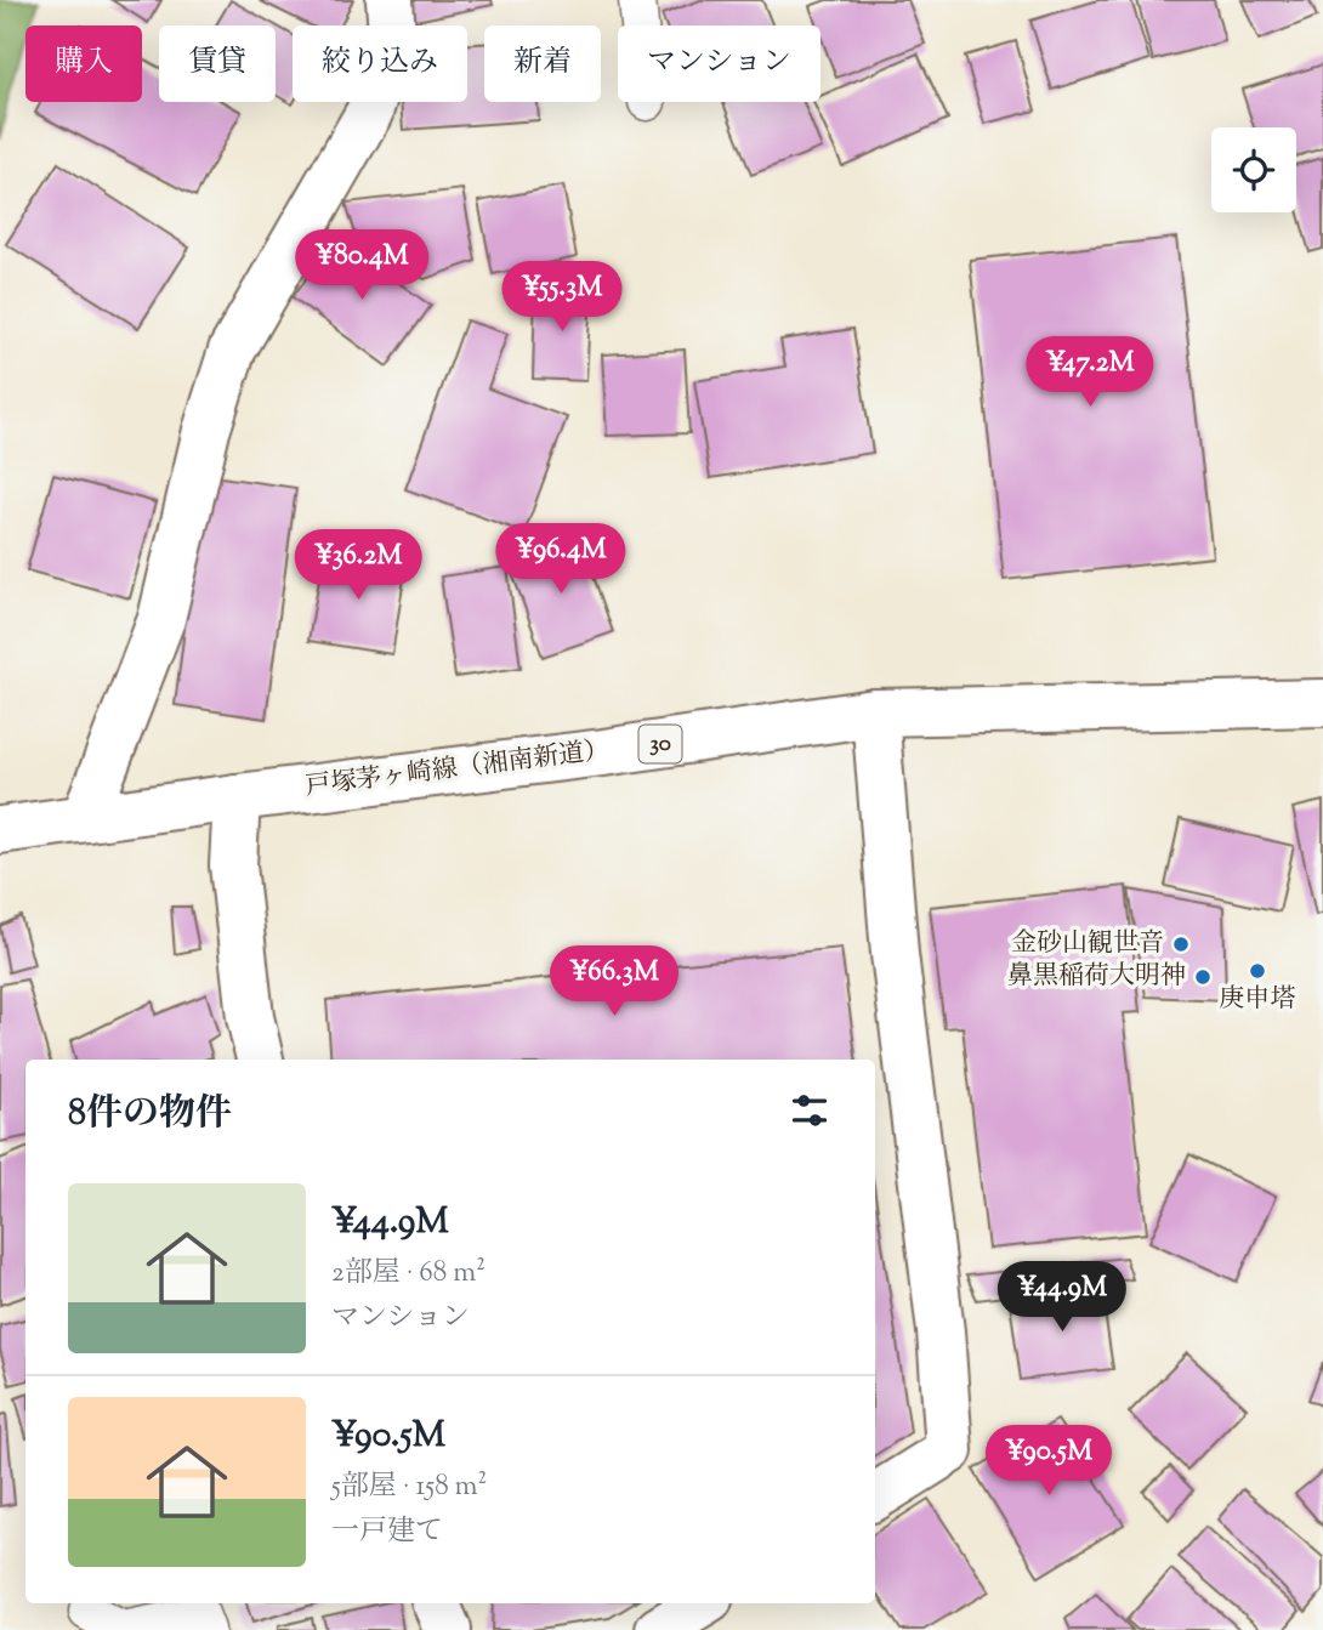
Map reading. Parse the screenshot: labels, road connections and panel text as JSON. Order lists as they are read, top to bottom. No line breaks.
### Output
{"streets":{"street":["30","戸塚茅ヶ崎線（湘南新道）"]},"places":["金砂山観世音","庚申塔","鼻黒稲荷大明神"],"page":{"chip":["購入","賃貸","絞り込み","新着","マンション"],"price":["¥80.4M","¥55.3M","¥47.2M","¥96.4M","¥36.2M","¥66.3M","¥44.9M","¥90.5M"],"heading":"8件の物件","list":[{"name":"¥44.9M","note":"2部屋 · 68 m² · マンション"},{"name":"¥90.5M","note":"5部屋 · 158 m² · 一戸建て"}]}}
